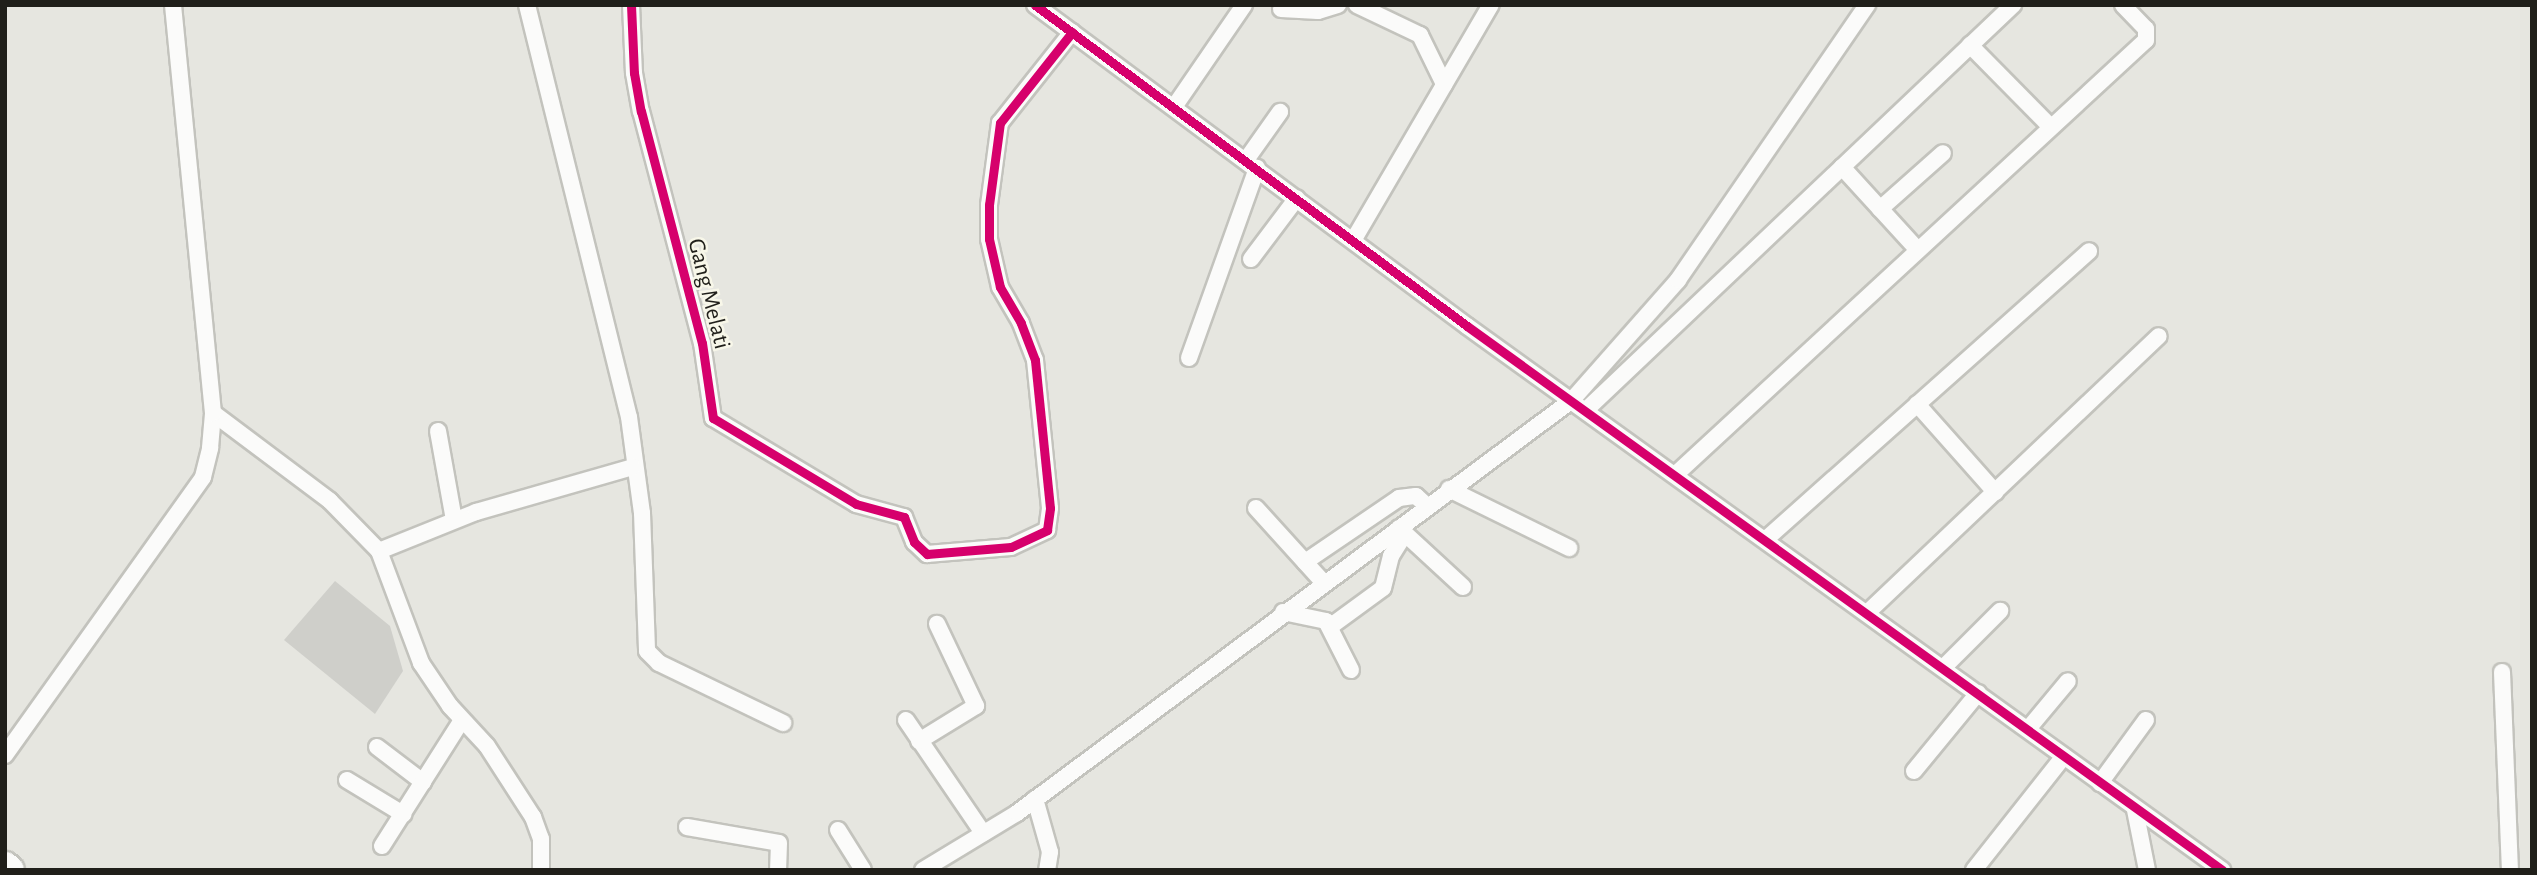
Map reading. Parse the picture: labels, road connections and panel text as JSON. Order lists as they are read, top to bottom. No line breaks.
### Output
{"streets":{"street":["Gang Melati"]}}
